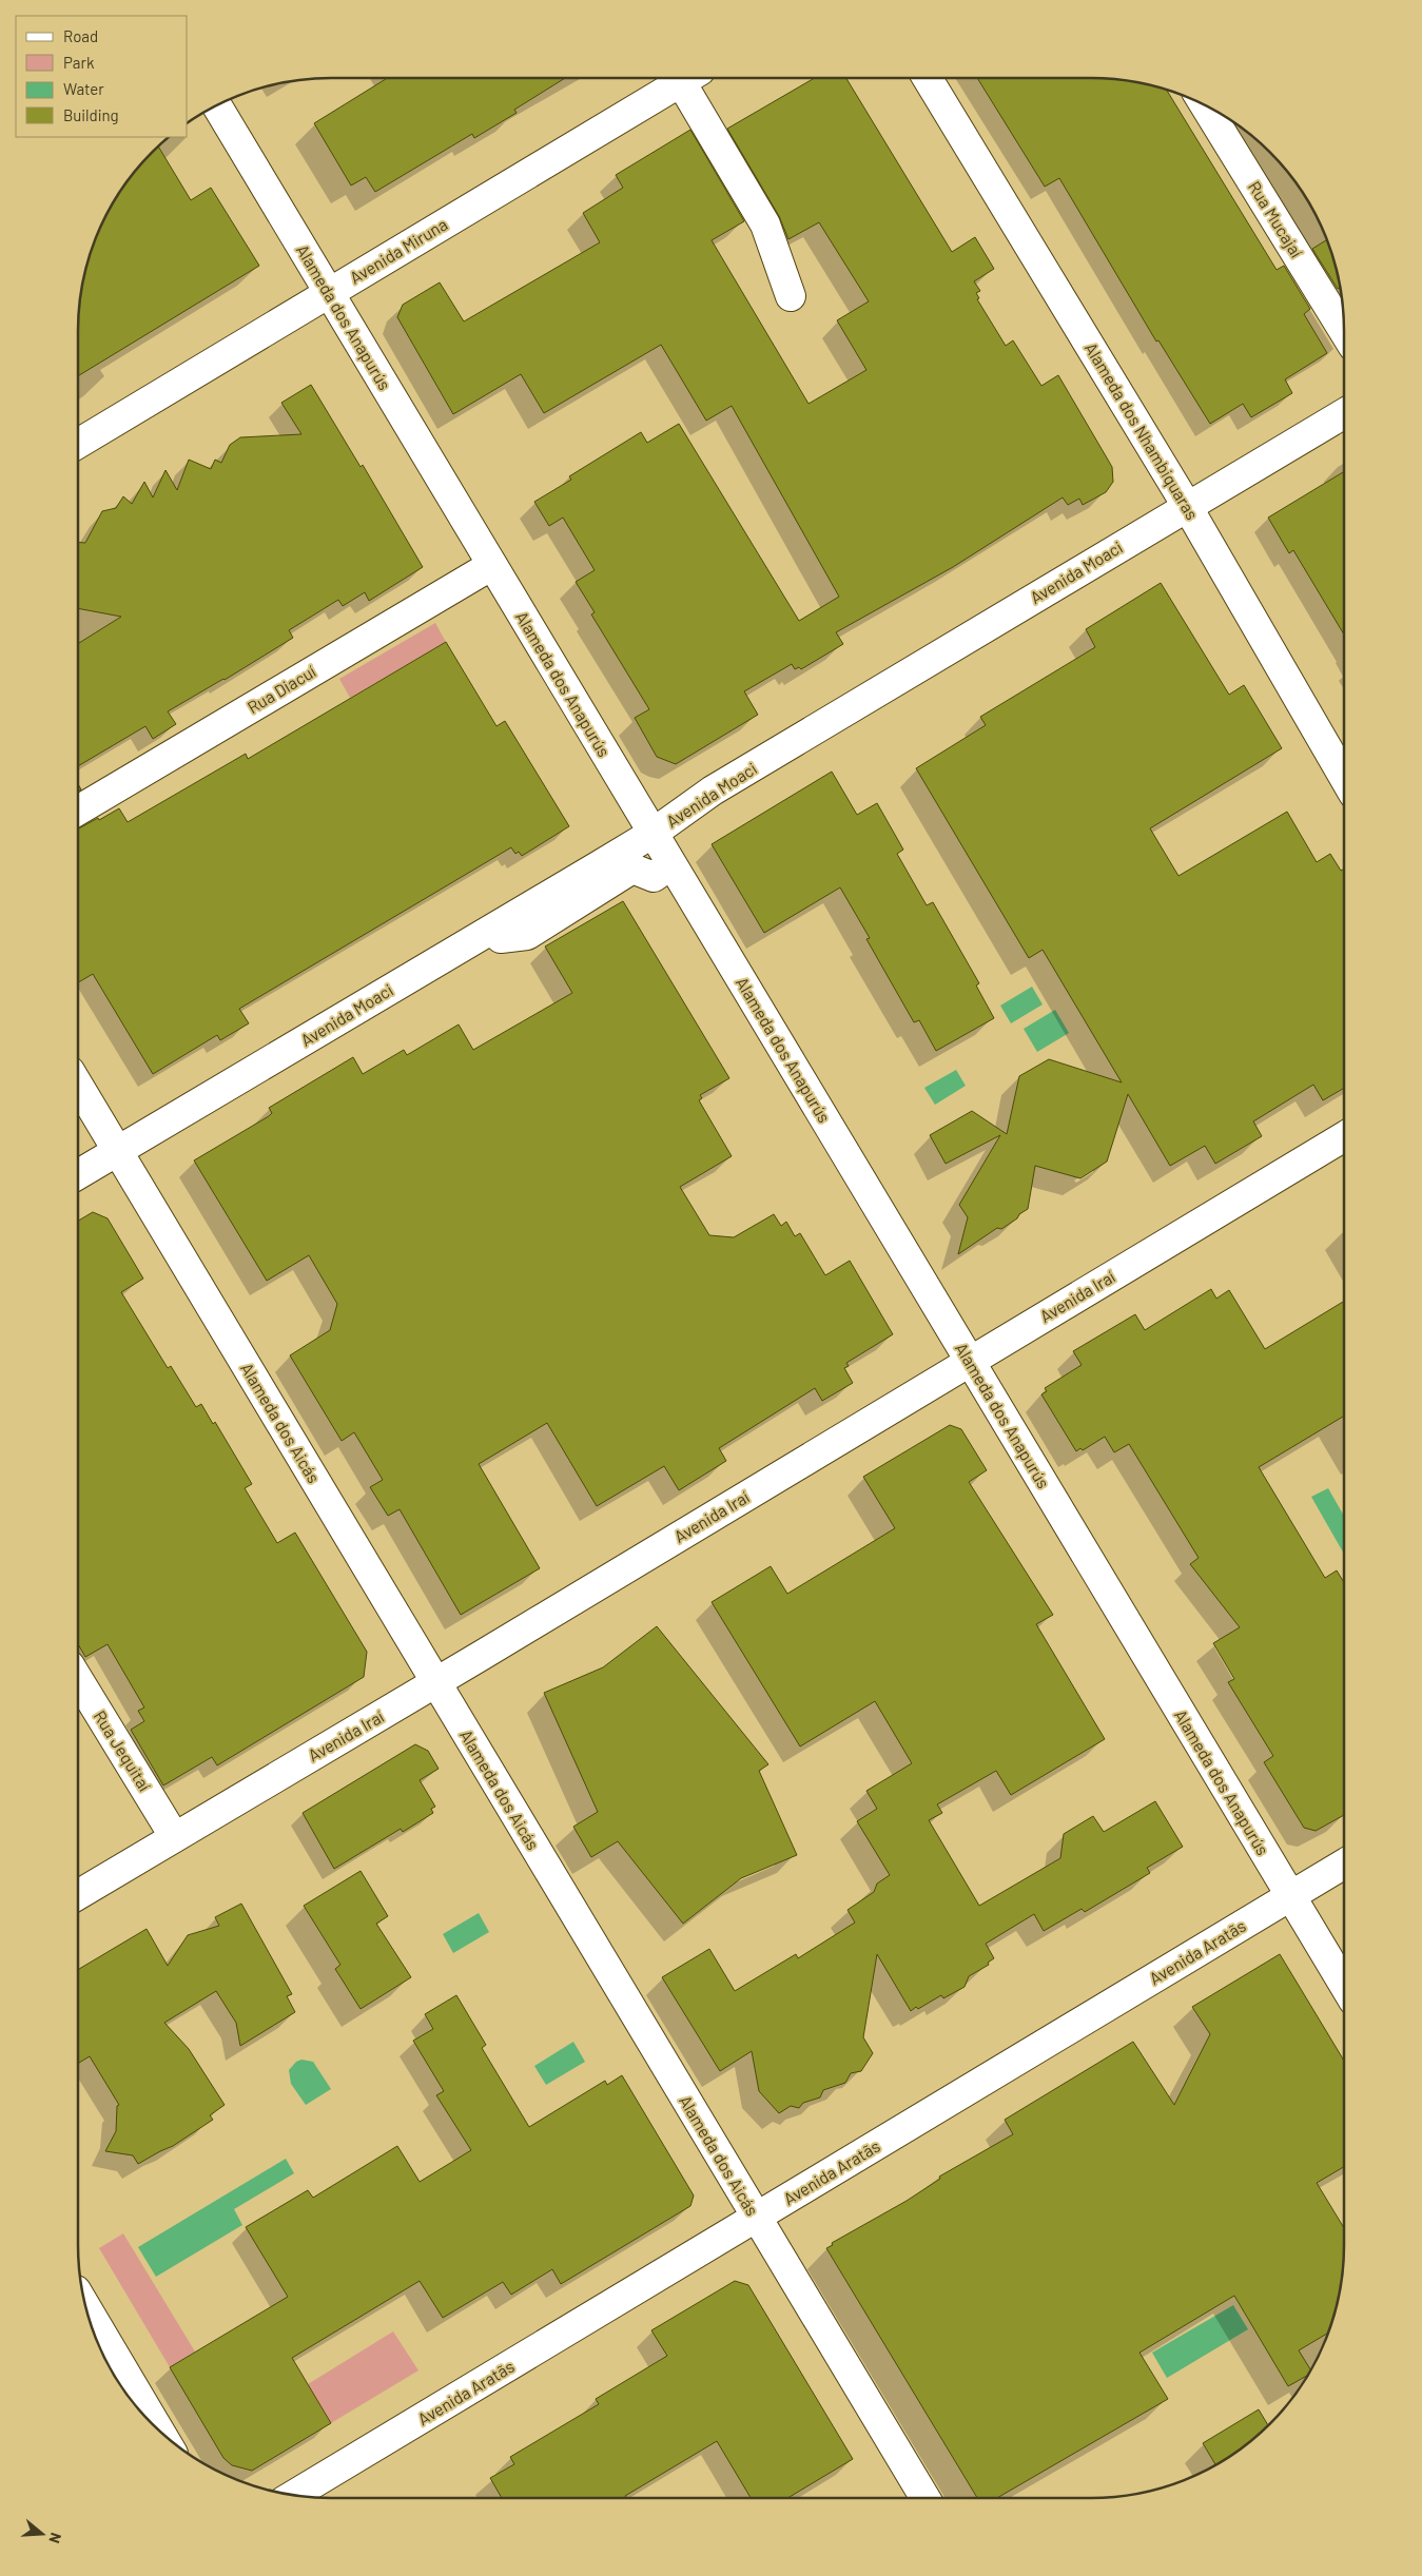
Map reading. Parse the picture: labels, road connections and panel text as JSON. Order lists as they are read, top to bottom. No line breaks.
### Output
{"streets":{"street":["Rua Mucajaí","Avenida Miruna","Alameda dos Anapurús","Alameda dos Nhambiquaras","Avenida Moaci","Rua Diacuí","Avenida Iraí","Alameda dos Aicás","Rua Jequitaí","Avenida Aratãs"]},"crossings":[["Avenida Miruna","Alameda dos Anapurús"],["Alameda dos Anapurús","Avenida Moaci"],["Alameda dos Anapurús","Rua Diacuí"],["Alameda dos Anapurús","Avenida Iraí"],["Alameda dos Anapurús","Avenida Aratãs"],["Alameda dos Nhambiquaras","Avenida Moaci"],["Avenida Moaci","Alameda dos Aicás"],["Avenida Iraí","Alameda dos Aicás"],["Avenida Iraí","Rua Jequitaí"],["Alameda dos Aicás","Avenida Aratãs"]],"legend":["Road","Park","Water","Building"],"north":"right"}
